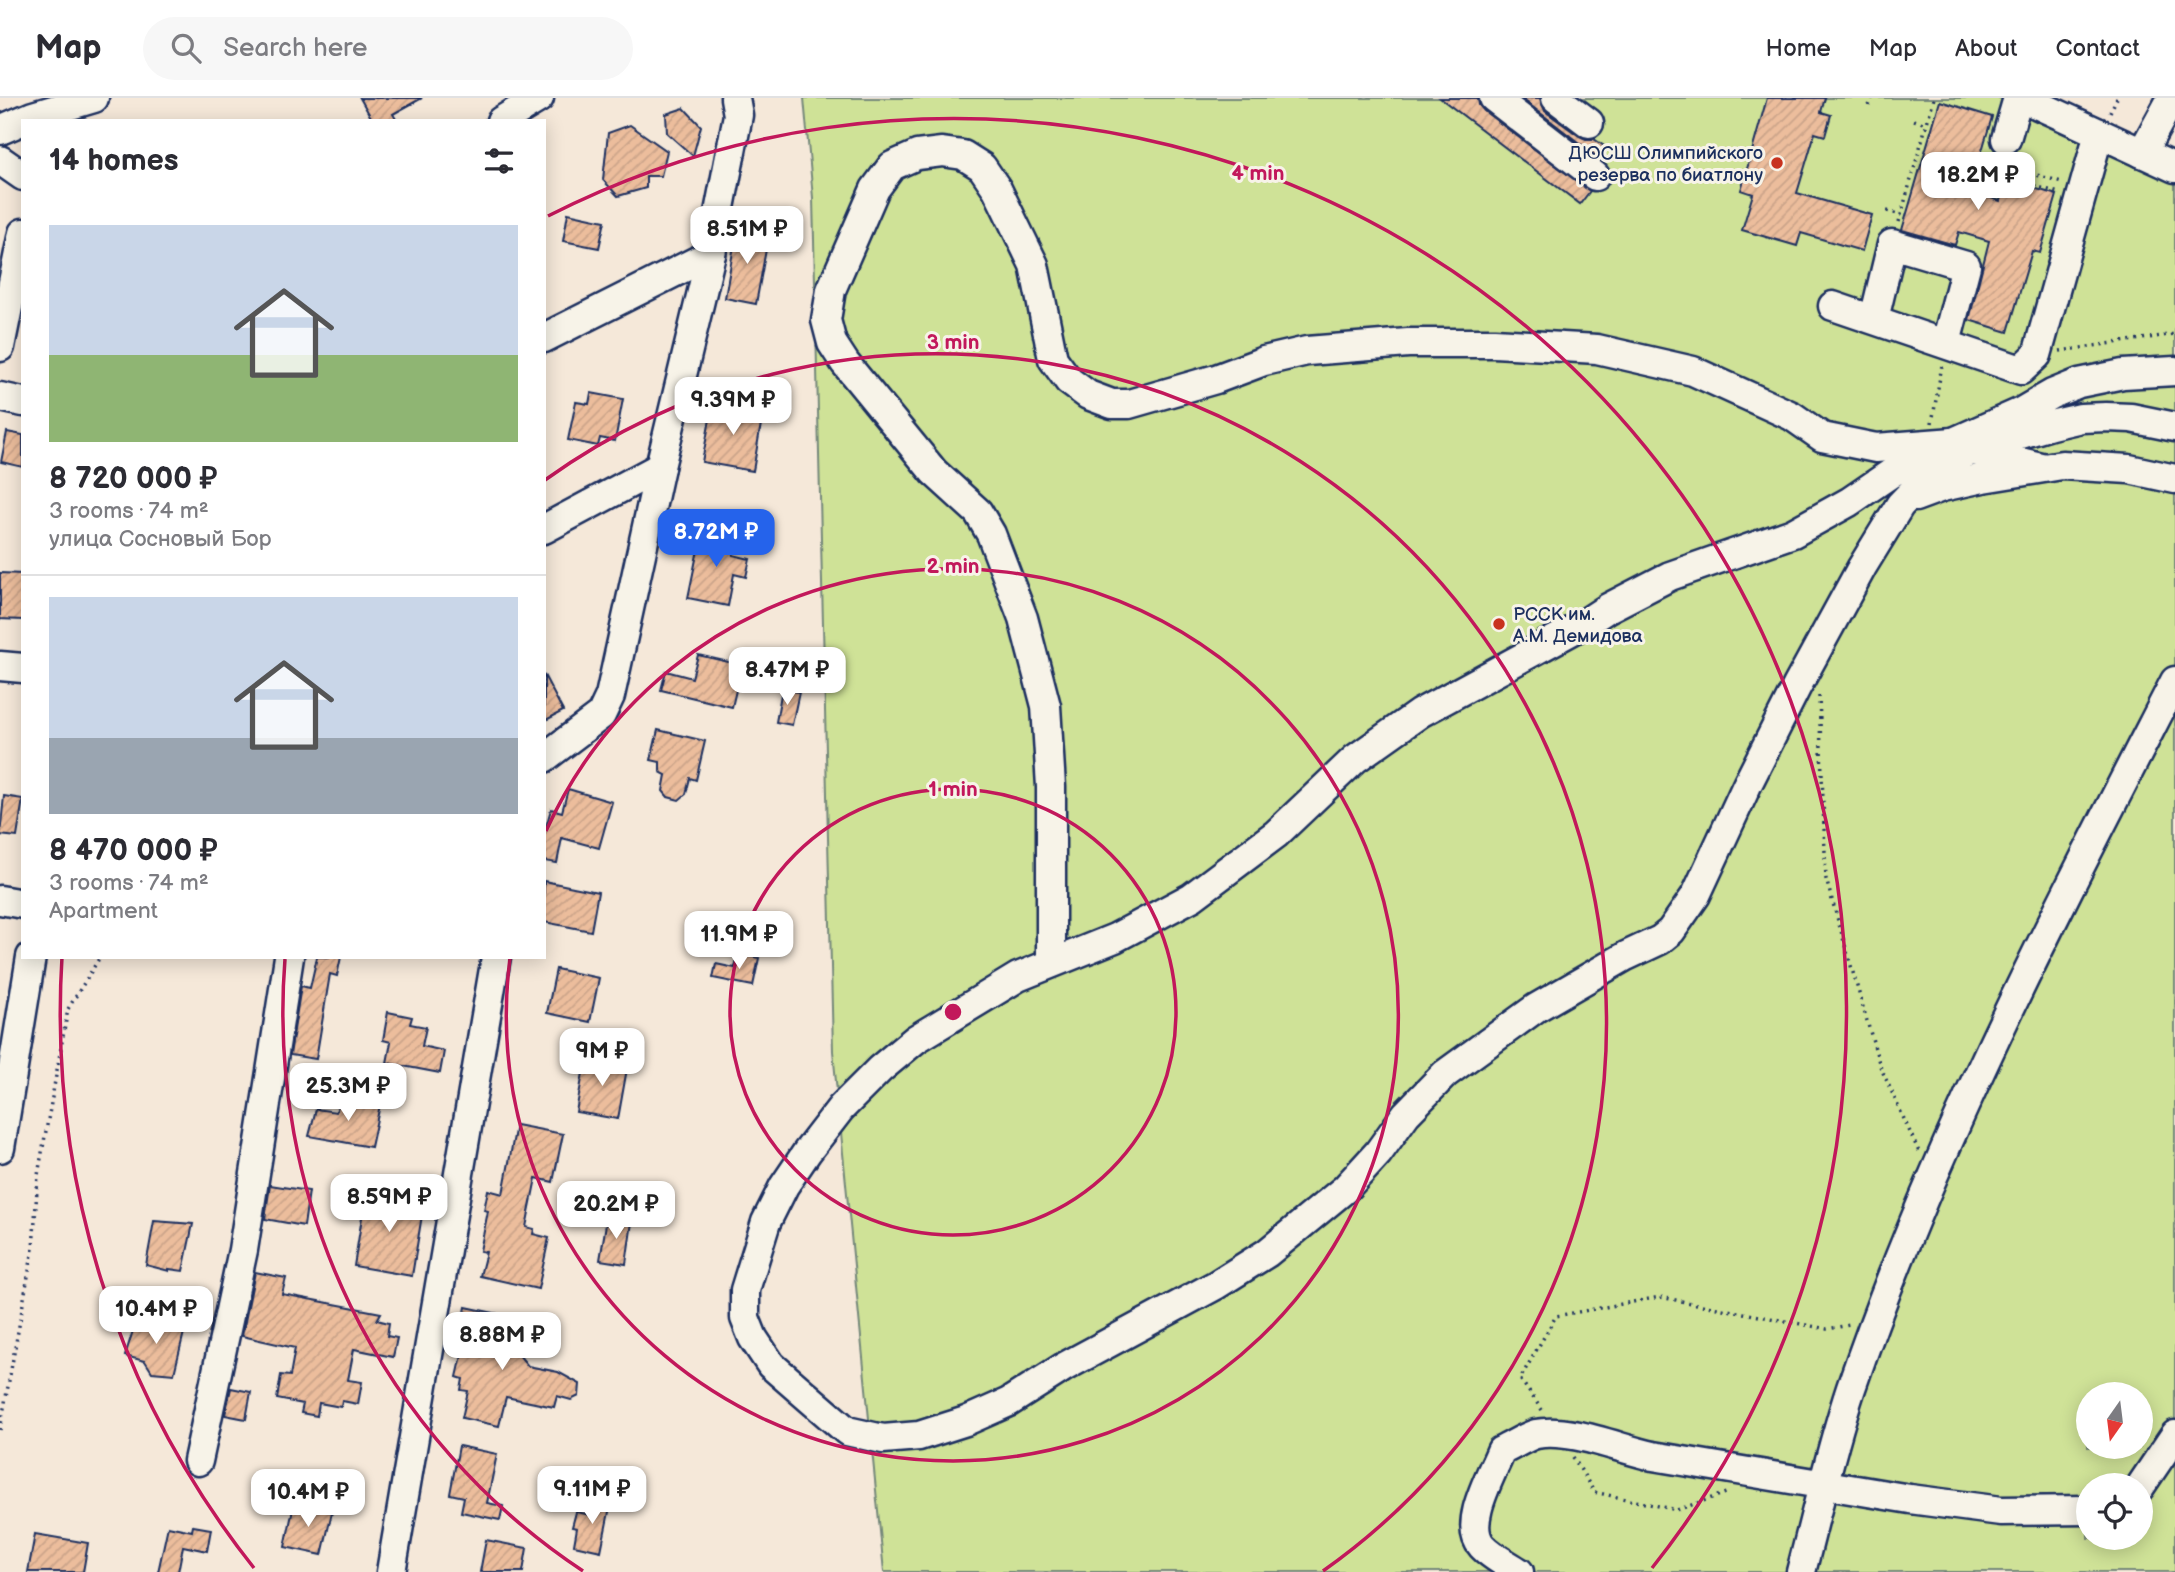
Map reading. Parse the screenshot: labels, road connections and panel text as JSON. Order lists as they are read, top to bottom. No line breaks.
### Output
{"places":["ДЮСШ Олимпийского резерва по биатлону","РССК им. А.М. Демидова"],"north":"bottom","page":{"header":"Map","search":"Search here","nav":["Home","Map","About","Contact"],"heading":"14 homes","price":["18.2M ₽","8.51M ₽","9.39M ₽","8.72M ₽","8.47M ₽","11.9M ₽","9M ₽","25.3M ₽","8.59M ₽","20.2M ₽","10.4M ₽","8.88M ₽","9.11M ₽","10.4M ₽"],"list":[{"name":"8 720 000 ₽","note":"3 rooms · 74 m² · улица Сосновый Бор"},{"name":"8 470 000 ₽","note":"3 rooms · 74 m² · Apartment"}]},"rings":["4 min","3 min","2 min","1 min"]}
